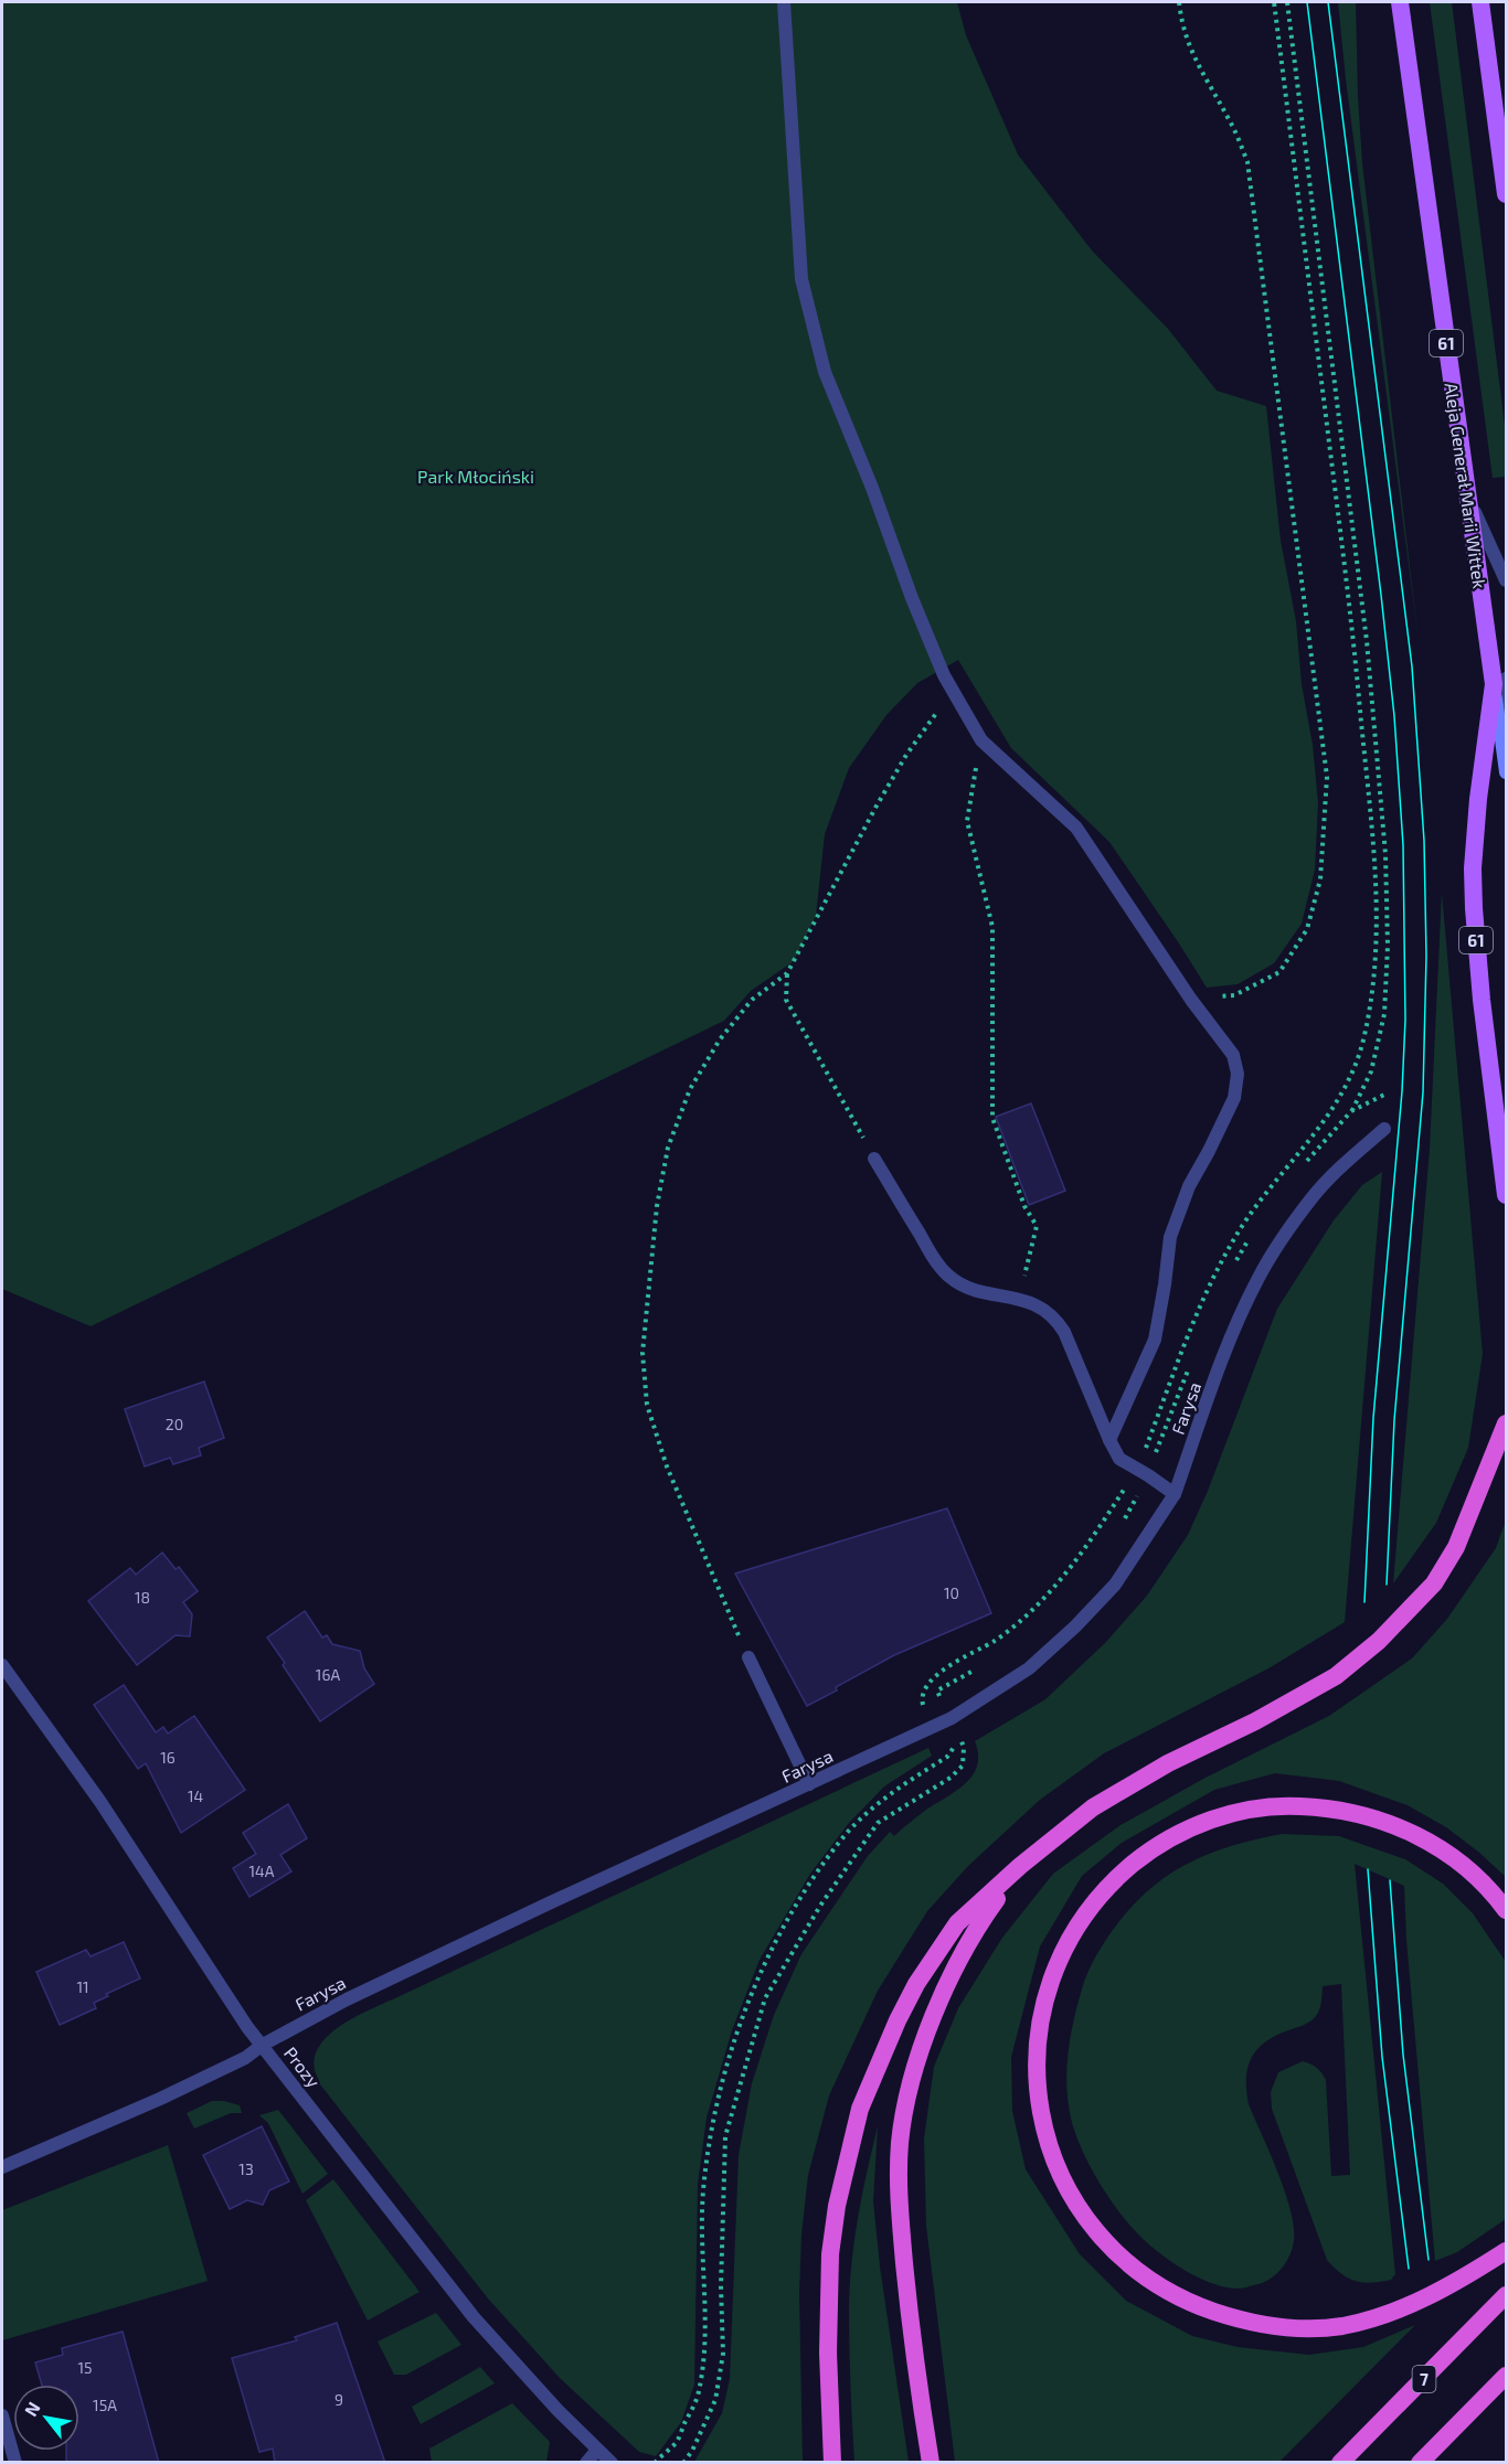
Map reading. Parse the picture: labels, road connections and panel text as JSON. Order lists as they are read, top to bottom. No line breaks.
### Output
{"streets":{"highway":["7"],"main road":["61","Aleja Generał Marii Wittek"],"street":["Farysa","Prozy"]},"crossings":[["61","Aleja Generał Marii Wittek"],["Farysa","Prozy"]],"parks":["Park Młociński"],"house_numbers":["20","10","18","16A","16","14","14A","11","13","15","9","15A"],"north":"top left"}
